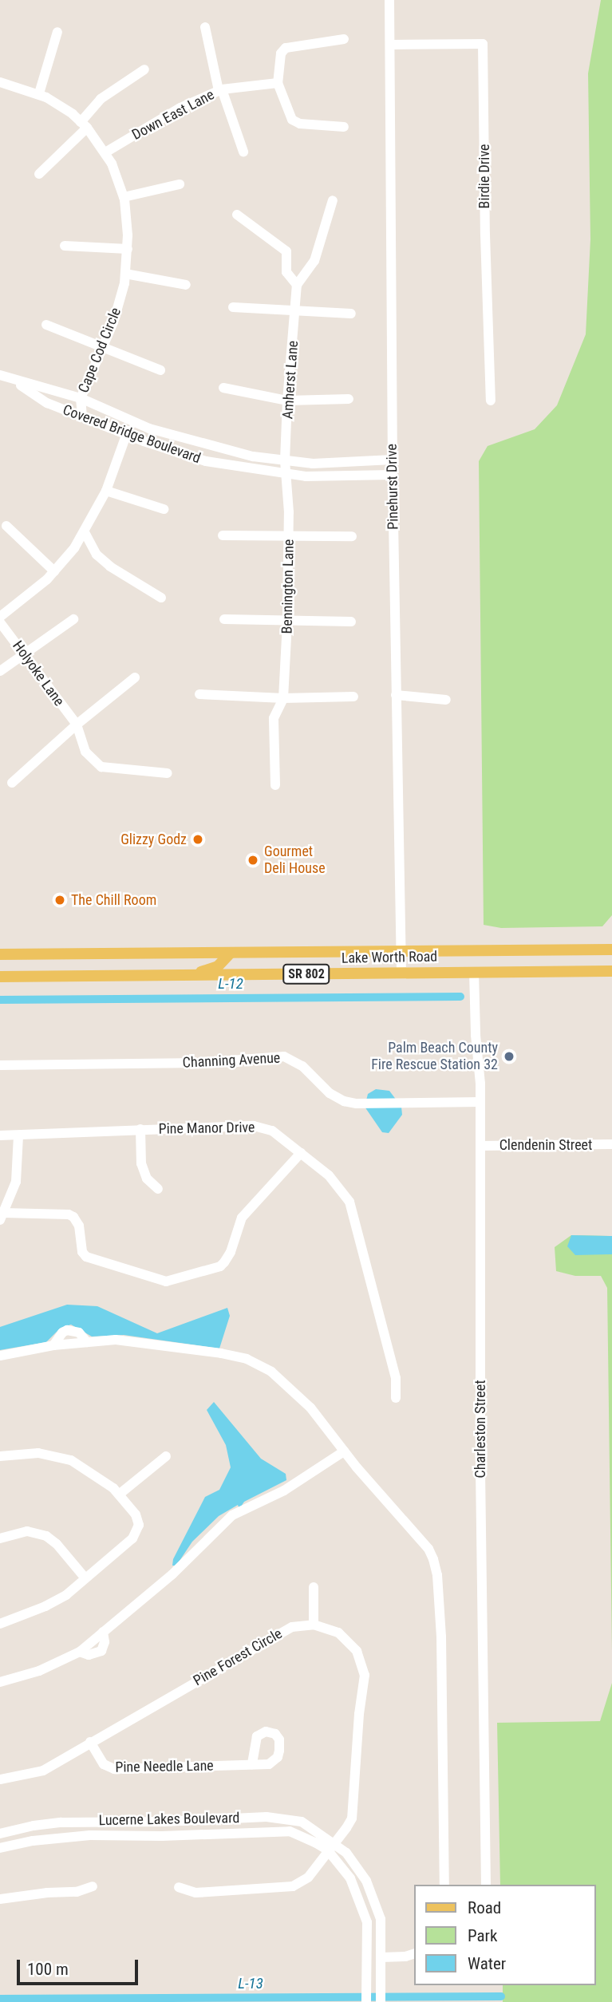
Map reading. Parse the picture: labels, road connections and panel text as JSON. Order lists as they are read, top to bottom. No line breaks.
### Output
{"streets":{"main road":["Lake Worth Road","SR 802"],"street":["Down East Lane","Birdie Drive","Cape Cod Circle","Amherst Lane","Covered Bridge Boulevard","Pinehurst Drive","Bennington Lane","Holyoke Lane","Channing Avenue","Pine Manor Drive","Clendenin Street","Charleston Street","Pine Forest Circle","Pine Needle Lane","Lucerne Lakes Boulevard"]},"crossings":[["Down East Lane","Cape Cod Circle"],["Birdie Drive","Pinehurst Drive"],["Cape Cod Circle","Covered Bridge Boulevard"],["Amherst Lane","Covered Bridge Boulevard"],["Amherst Lane","Bennington Lane"],["Covered Bridge Boulevard","Pinehurst Drive"],["Covered Bridge Boulevard","Bennington Lane"],["Pinehurst Drive","Lake Worth Road"],["Lake Worth Road","Charleston Street"],["Channing Avenue","Charleston Street"],["Clendenin Street","Charleston Street"],["Pine Forest Circle","Pine Needle Lane"]],"water":["L-12","L-13"],"places":["Glizzy Godz","Gourmet Deli House","The Chill Room","Palm Beach County Fire Rescue Station 32"],"legend":["Road","Park","Water"],"scale_bar":"100 m"}
